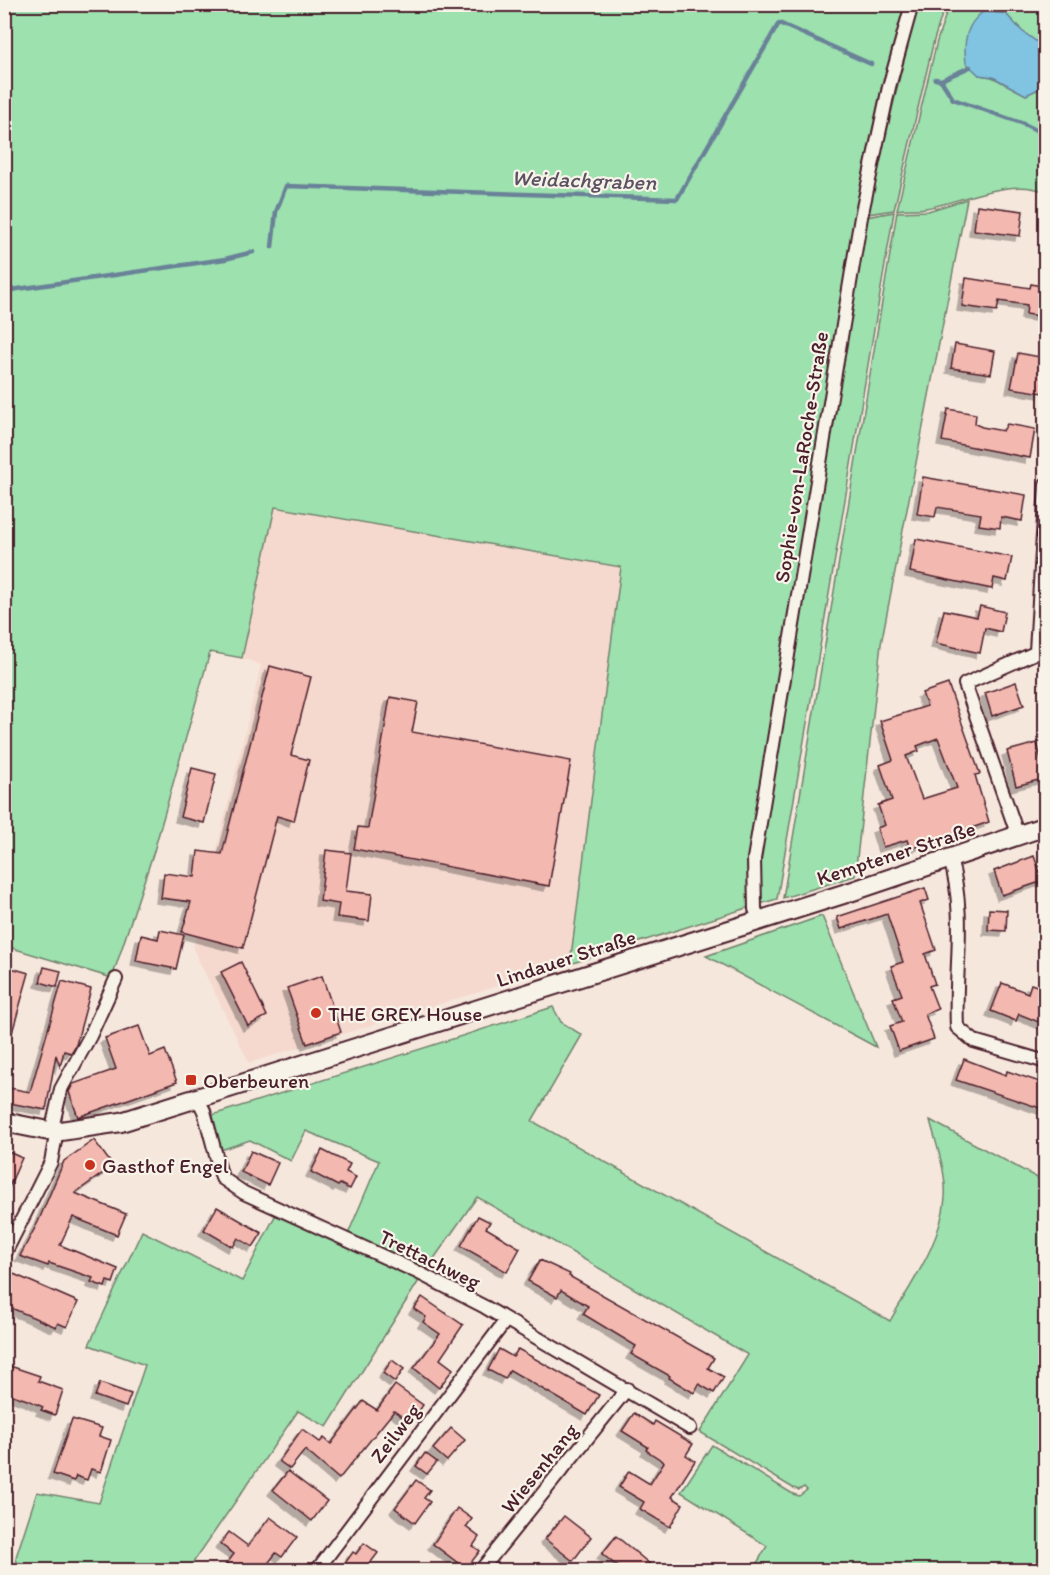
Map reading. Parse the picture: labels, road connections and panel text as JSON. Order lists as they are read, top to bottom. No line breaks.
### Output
{"streets":{"main road":["Kemptener Straße","Lindauer Straße"],"street":["Sophie-von-LaRoche-Straße","Trettachweg","Zeilweg","Wiesenhang"]},"crossings":[["Sophie-von-LaRoche-Straße","Kemptener Straße"],["Sophie-von-LaRoche-Straße","Lindauer Straße"],["Kemptener Straße","Lindauer Straße"],["Lindauer Straße","Trettachweg"],["Trettachweg","Zeilweg"],["Trettachweg","Wiesenhang"]],"water":["Weidachgraben"],"places":{"other":["THE GREY House","Gasthof Engel"],"transit":["Oberbeuren"]}}
